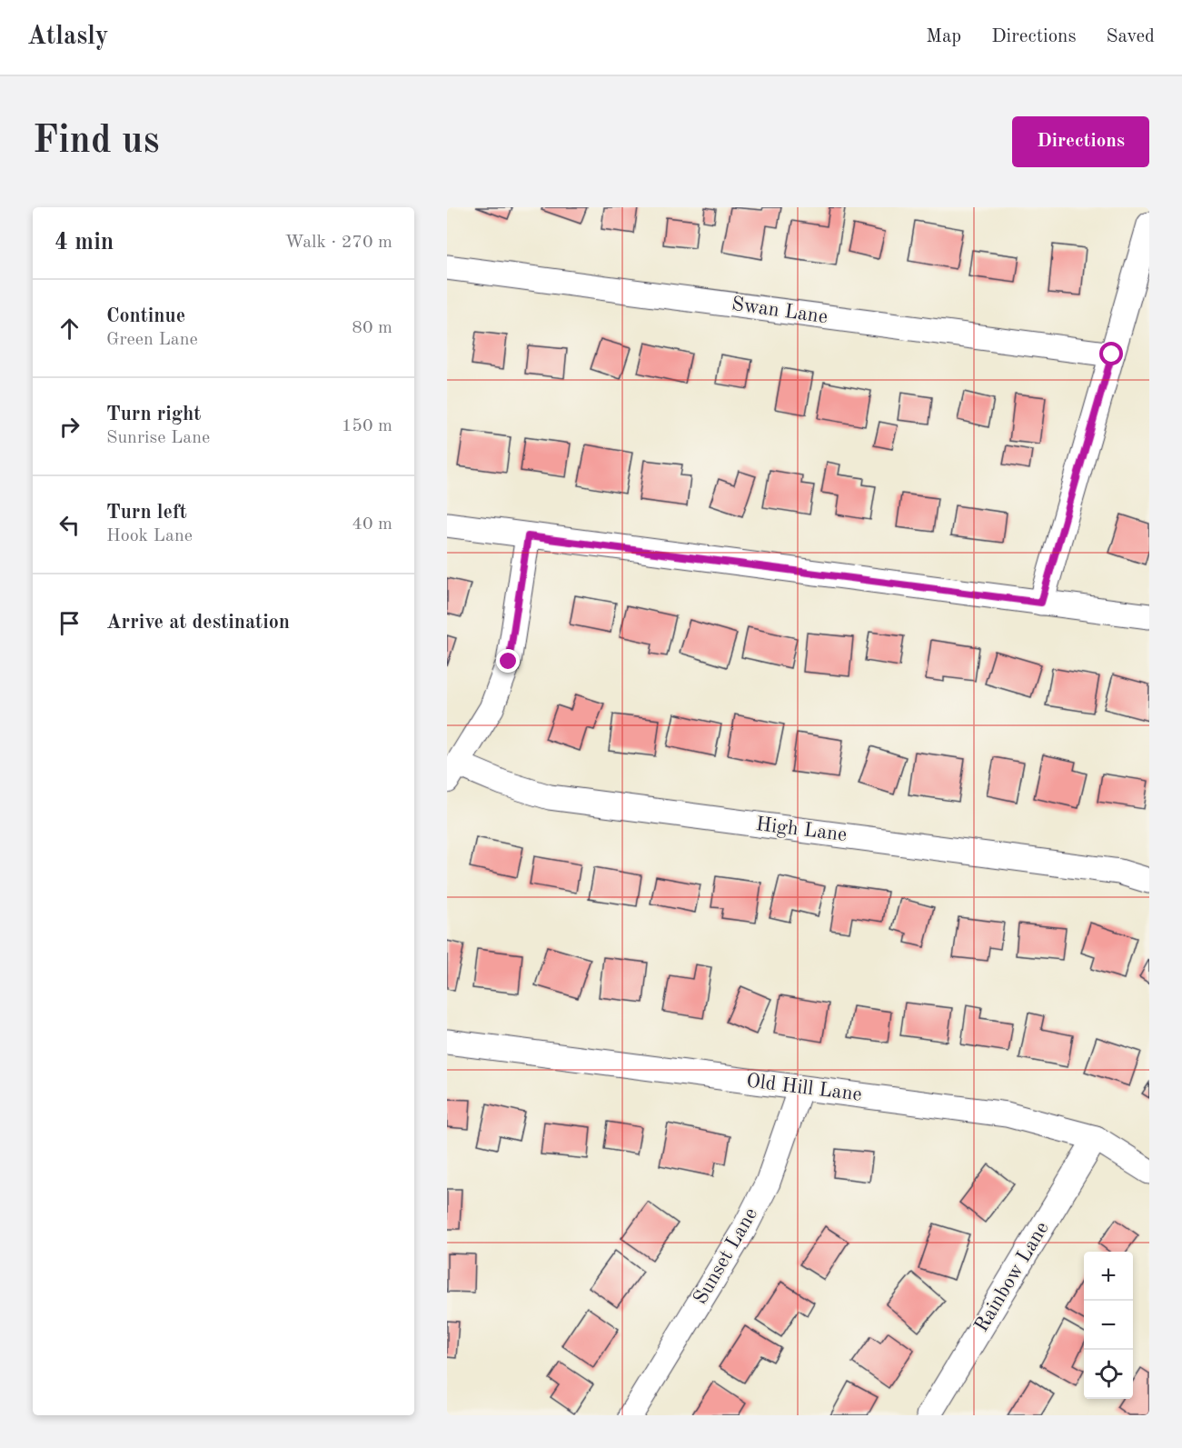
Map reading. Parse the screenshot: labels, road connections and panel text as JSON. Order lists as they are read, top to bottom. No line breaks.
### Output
{"streets":{"street":["Swan Lane","High Lane","Old Hill Lane","Sunset Lane","Rainbow Lane"]},"crossings":[["Old Hill Lane","Sunset Lane"],["Old Hill Lane","Rainbow Lane"]],"page":{"header":"Atlasly","nav":["Map","Directions","Saved"],"buttons":"Directions","title":"Find us","heading":["4 min","Walk · 270 m"],"list":[["Continue","Green Lane","80 m"],["Turn right","Sunrise Lane","150 m"],["Turn left","Hook Lane","40 m"],"Arrive at destination"],"map_buttons":["+","−"]}}
